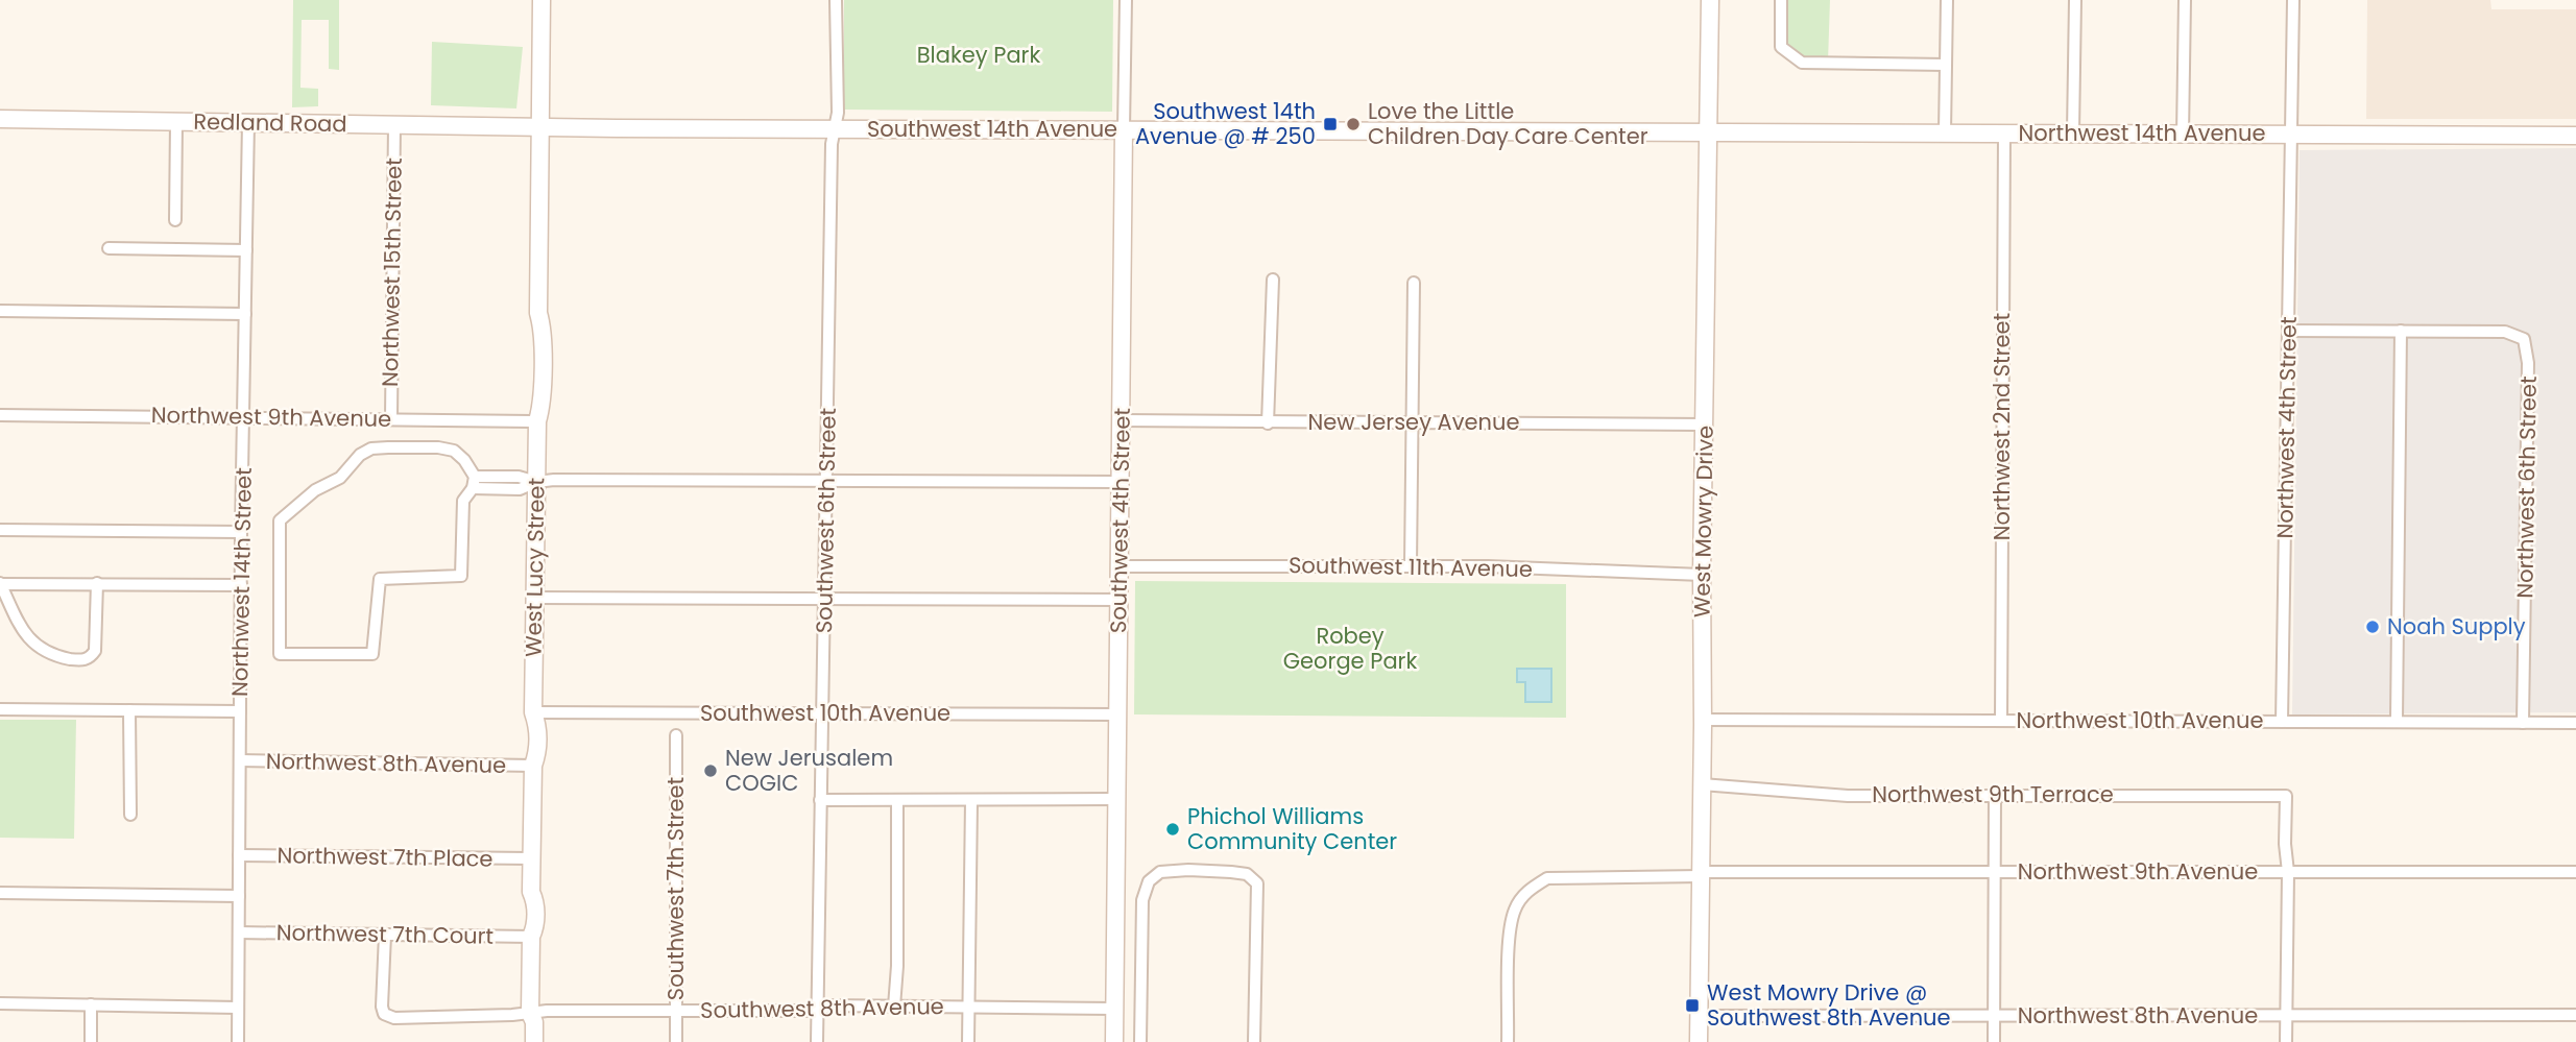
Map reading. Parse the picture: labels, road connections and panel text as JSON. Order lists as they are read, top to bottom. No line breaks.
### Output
{"streets":{"street":["Redland Road","Southwest 14th Avenue","Northwest 14th Avenue","Northwest 15th Street","Northwest 9th Avenue","New Jersey Avenue","Northwest 2nd Street","Northwest 4th Street","Northwest 6th Street","Southwest 6th Street","Southwest 4th Street","West Mowry Drive","West Lucy Street","Southwest 11th Avenue","Northwest 14th Street","Southwest 10th Avenue","Northwest 10th Avenue","Northwest 8th Avenue","Northwest 9th Terrace","Northwest 7th Place","Southwest 7th Street","Northwest 7th Court","Southwest 8th Avenue"]},"crossings":[["Redland Road","Southwest 14th Avenue"],["Redland Road","Northwest 15th Street"],["Redland Road","West Lucy Street"],["Redland Road","Northwest 14th Street"],["Southwest 14th Avenue","Northwest 14th Avenue"],["Southwest 14th Avenue","Southwest 6th Street"],["Southwest 14th Avenue","Southwest 4th Street"],["Southwest 14th Avenue","West Mowry Drive"],["Southwest 14th Avenue","West Lucy Street"],["Northwest 14th Avenue","Northwest 2nd Street"],["Northwest 14th Avenue","Northwest 4th Street"],["Northwest 14th Avenue","West Mowry Drive"],["Northwest 15th Street","Northwest 9th Avenue"],["Northwest 9th Avenue","West Mowry Drive"],["Northwest 9th Avenue","West Lucy Street"],["Northwest 9th Avenue","Northwest 14th Street"],["Northwest 9th Avenue","Northwest 9th Terrace"],["New Jersey Avenue","Southwest 4th Street"],["New Jersey Avenue","West Mowry Drive"],["Northwest 2nd Street","Northwest 10th Avenue"],["Northwest 4th Street","Northwest 10th Avenue"],["Northwest 6th Street","Northwest 10th Avenue"],["Southwest 6th Street","Southwest 10th Avenue"],["Southwest 6th Street","Southwest 8th Avenue"],["Southwest 4th Street","Southwest 11th Avenue"],["Southwest 4th Street","Southwest 10th Avenue"],["Southwest 4th Street","Southwest 8th Avenue"],["West Mowry Drive","Southwest 11th Avenue"],["West Mowry Drive","Northwest 10th Avenue"],["West Mowry Drive","Northwest 8th Avenue"],["West Mowry Drive","Northwest 9th Terrace"],["West Lucy Street","Southwest 10th Avenue"],["West Lucy Street","Northwest 8th Avenue"],["West Lucy Street","Northwest 7th Place"],["West Lucy Street","Northwest 7th Court"],["West Lucy Street","Southwest 8th Avenue"],["Northwest 14th Street","Northwest 8th Avenue"],["Northwest 14th Street","Northwest 7th Place"],["Northwest 14th Street","Northwest 7th Court"],["Southwest 7th Street","Southwest 8th Avenue"],["Northwest 7th Court","Southwest 8th Avenue"]],"parks":["Blakey Park","Robey George Park"],"places":{"transit":["Southwest 14th Avenue @ # 250","West Mowry Drive @ Southwest 8th Avenue"],"other":["Love the Little Children Day Care Center","Noah Supply","New Jerusalem COGIC","Phichol Williams Community Center"]}}
